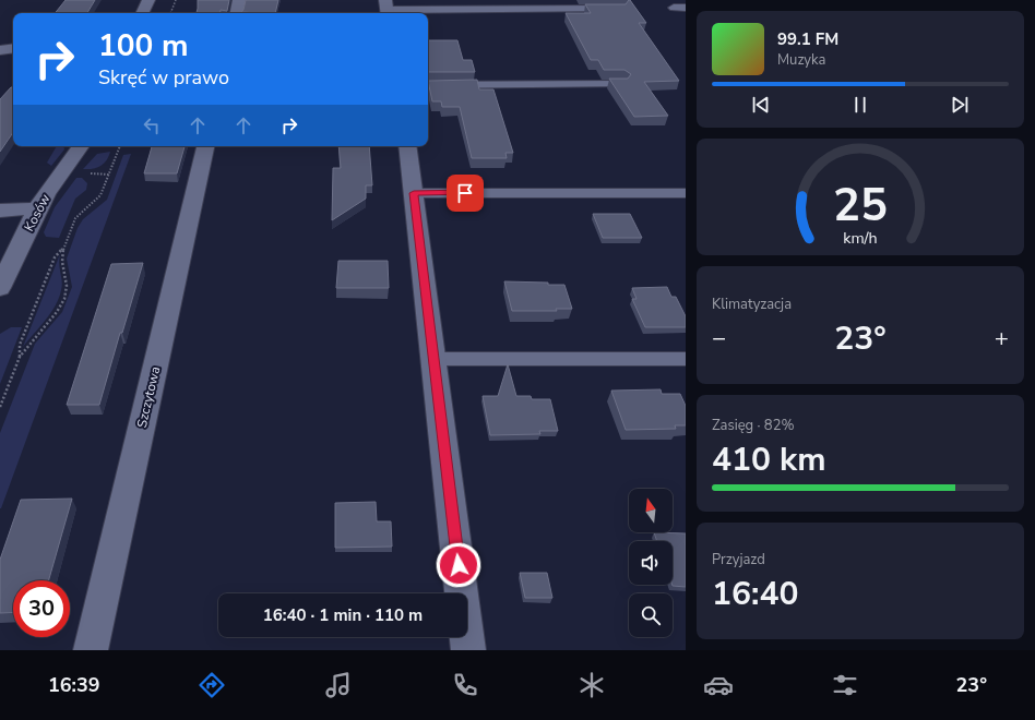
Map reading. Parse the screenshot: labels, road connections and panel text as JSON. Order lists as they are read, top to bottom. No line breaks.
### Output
{"streets":{"street":["Kosów","Szczytowa"]},"north":"top","page":{"turn":["100 m","Skręć w prawo"],"song":["99.1 FM","Muzyka"],"tile":["Klimatyzacja",["Zasięg · 82%","410 km"],["Przyjazd","16:40"]],"heat":["−","23°","+"],"limit":"30","trip":"16:40 · 1 min · 110 m","tabs":["16:39","23°"],"gauge":["25","km/h"]}}
